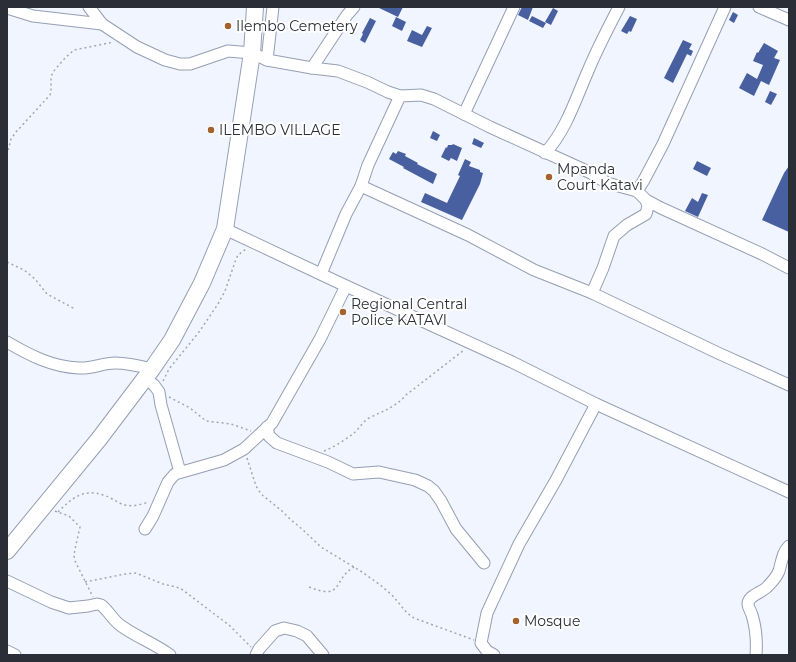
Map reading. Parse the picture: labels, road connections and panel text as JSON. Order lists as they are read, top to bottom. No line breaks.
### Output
{"places":["Ilembo Cemetery","ILEMBO VILLAGE","Mpanda Court Katavi","Regional Central Police KATAVI","Mosque"]}
